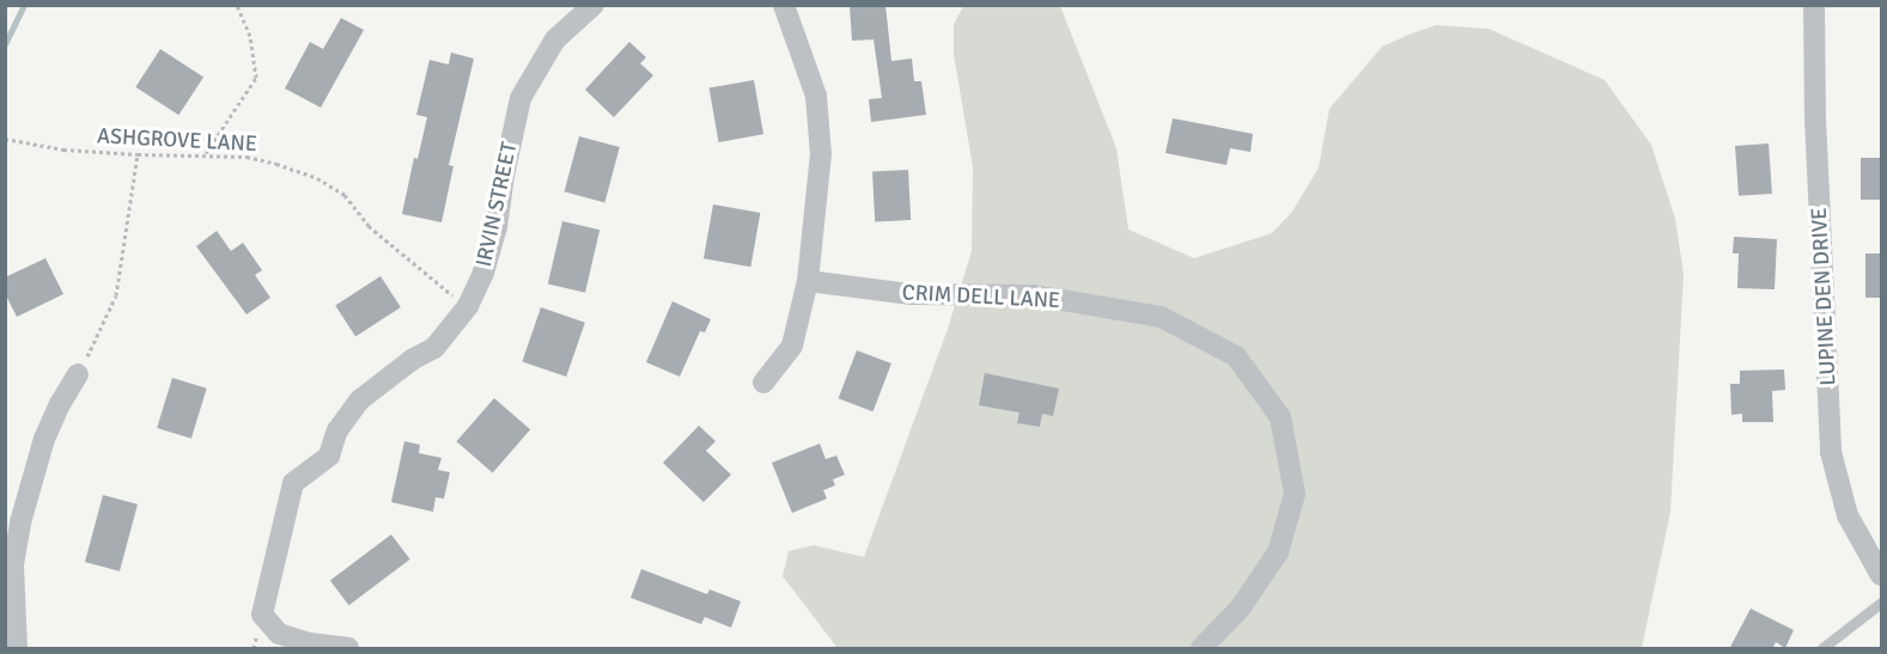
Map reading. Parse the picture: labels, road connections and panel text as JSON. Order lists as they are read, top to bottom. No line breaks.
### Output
{"streets":{"street":["IRVIN STREET","CRIM DELL LANE","LUPINE DEN DRIVE"],"path":["ASHGROVE LANE"]},"crossings":[["ASHGROVE LANE","IRVIN STREET"]]}
